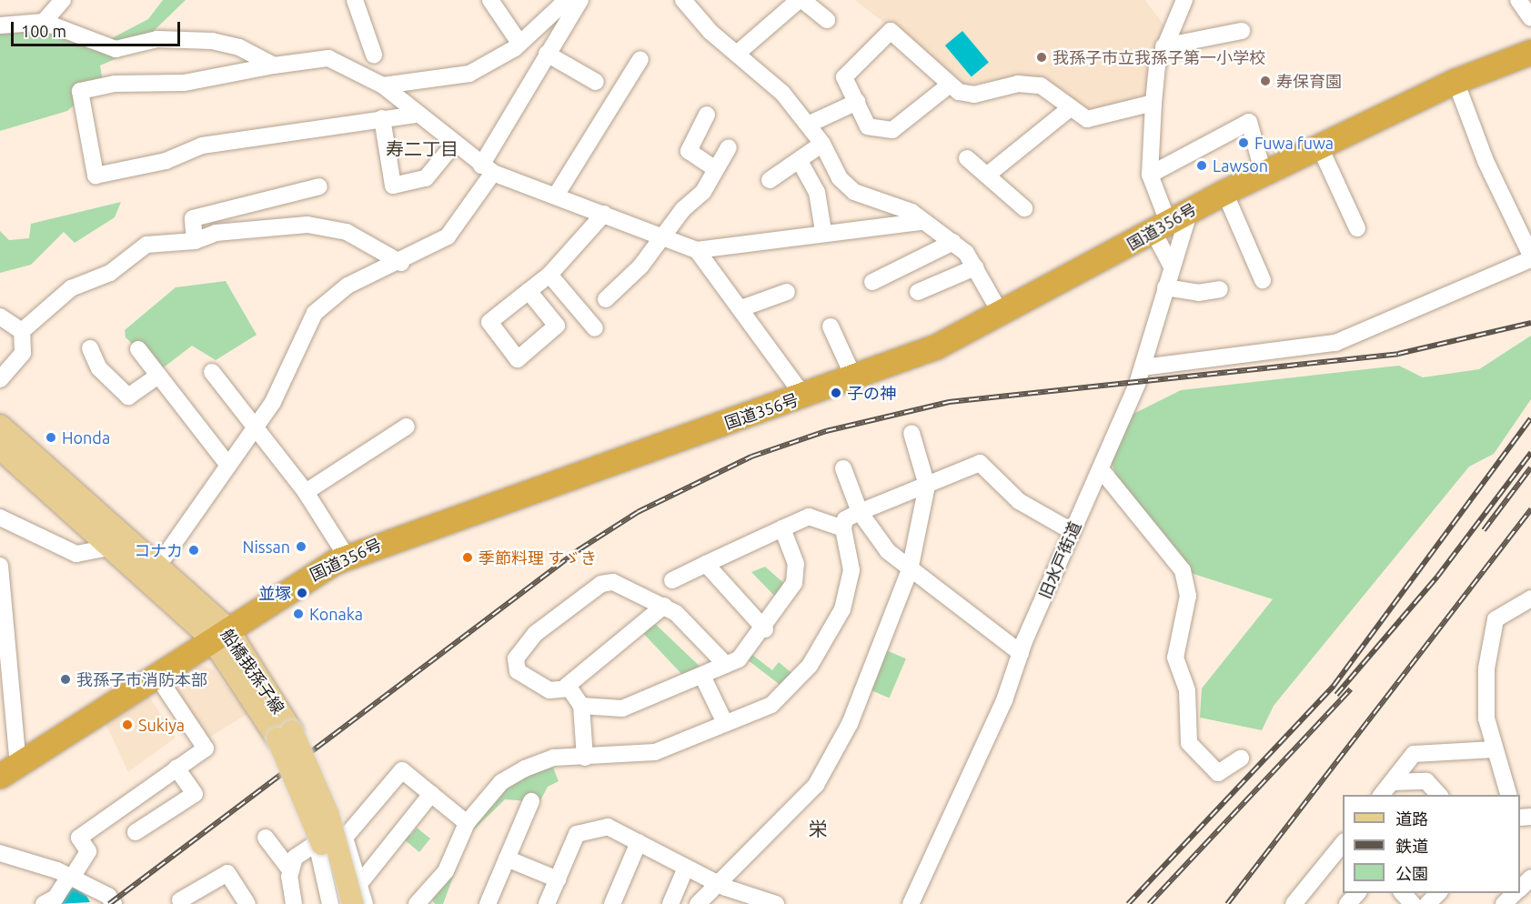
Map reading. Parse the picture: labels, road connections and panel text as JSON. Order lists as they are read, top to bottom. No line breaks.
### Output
{"streets":{"highway":["国道356号"],"main road":["船橋我孫子線"],"street":["旧水戸街道"]},"crossings":[["国道356号","旧水戸街道"],["国道356号","船橋我孫子線"]],"districts":["寿二丁目","栄"],"places":["我孫子市立我孫子第一小学校","寿保育園","Fuwa fuwa","Lawson","子の神","Honda","Nissan","コナカ","季節料理 すゞき","並塚","Konaka","我孫子市消防本部","Sukiya"],"legend":["道路","鉄道","公園"],"scale_bar":"100 m"}
